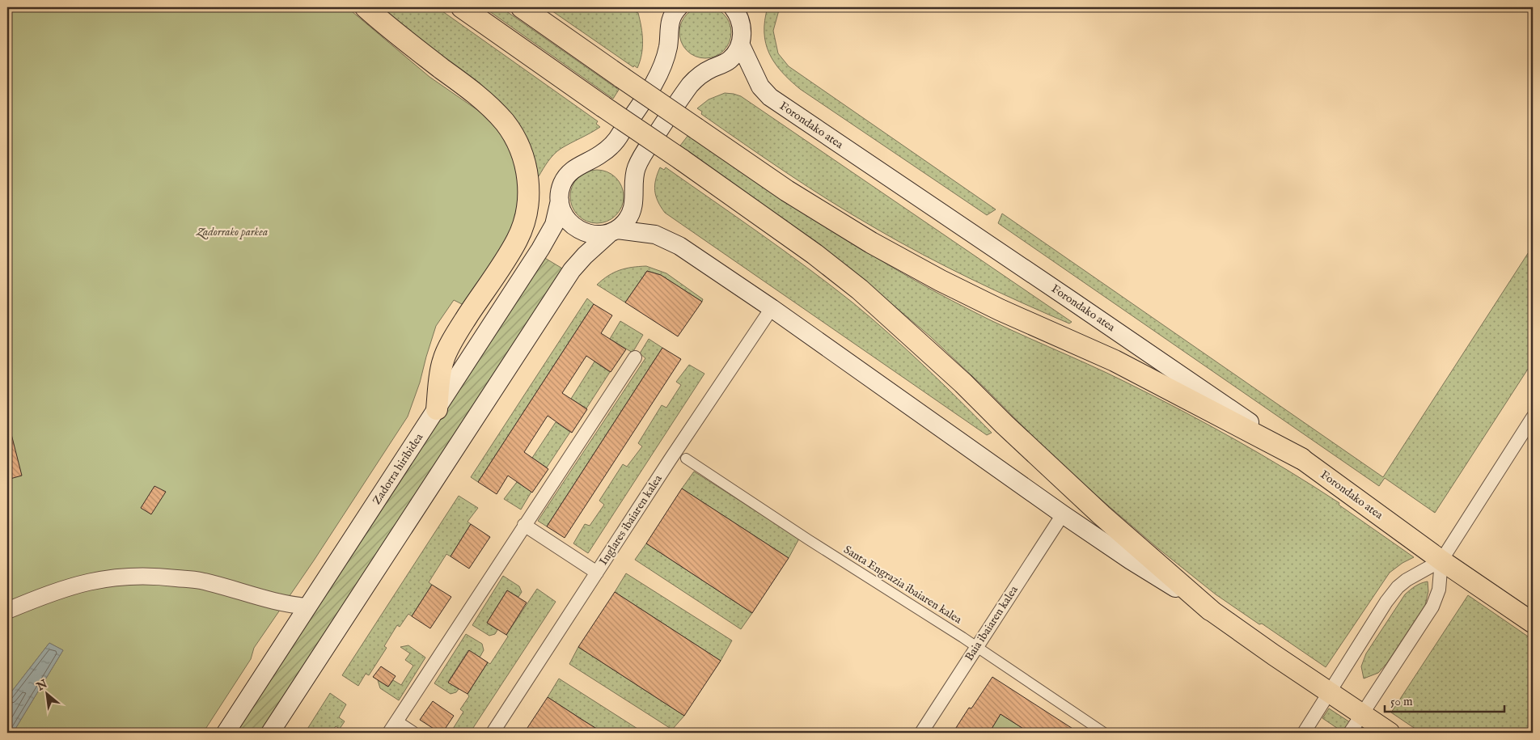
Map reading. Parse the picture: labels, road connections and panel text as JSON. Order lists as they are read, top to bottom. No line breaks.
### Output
{"streets":{"main road":["Forondako atea","Zadorra hiribidea"],"street":["Inglares ibaiaren kalea","Santa Engrazia ibaiaren kalea","Baia ibaiaren kalea"]},"crossings":[["Santa Engrazia ibaiaren kalea","Baia ibaiaren kalea"]],"parks":["Zadorrako parkea"],"scale_bar":"50 m","north":"top left"}
